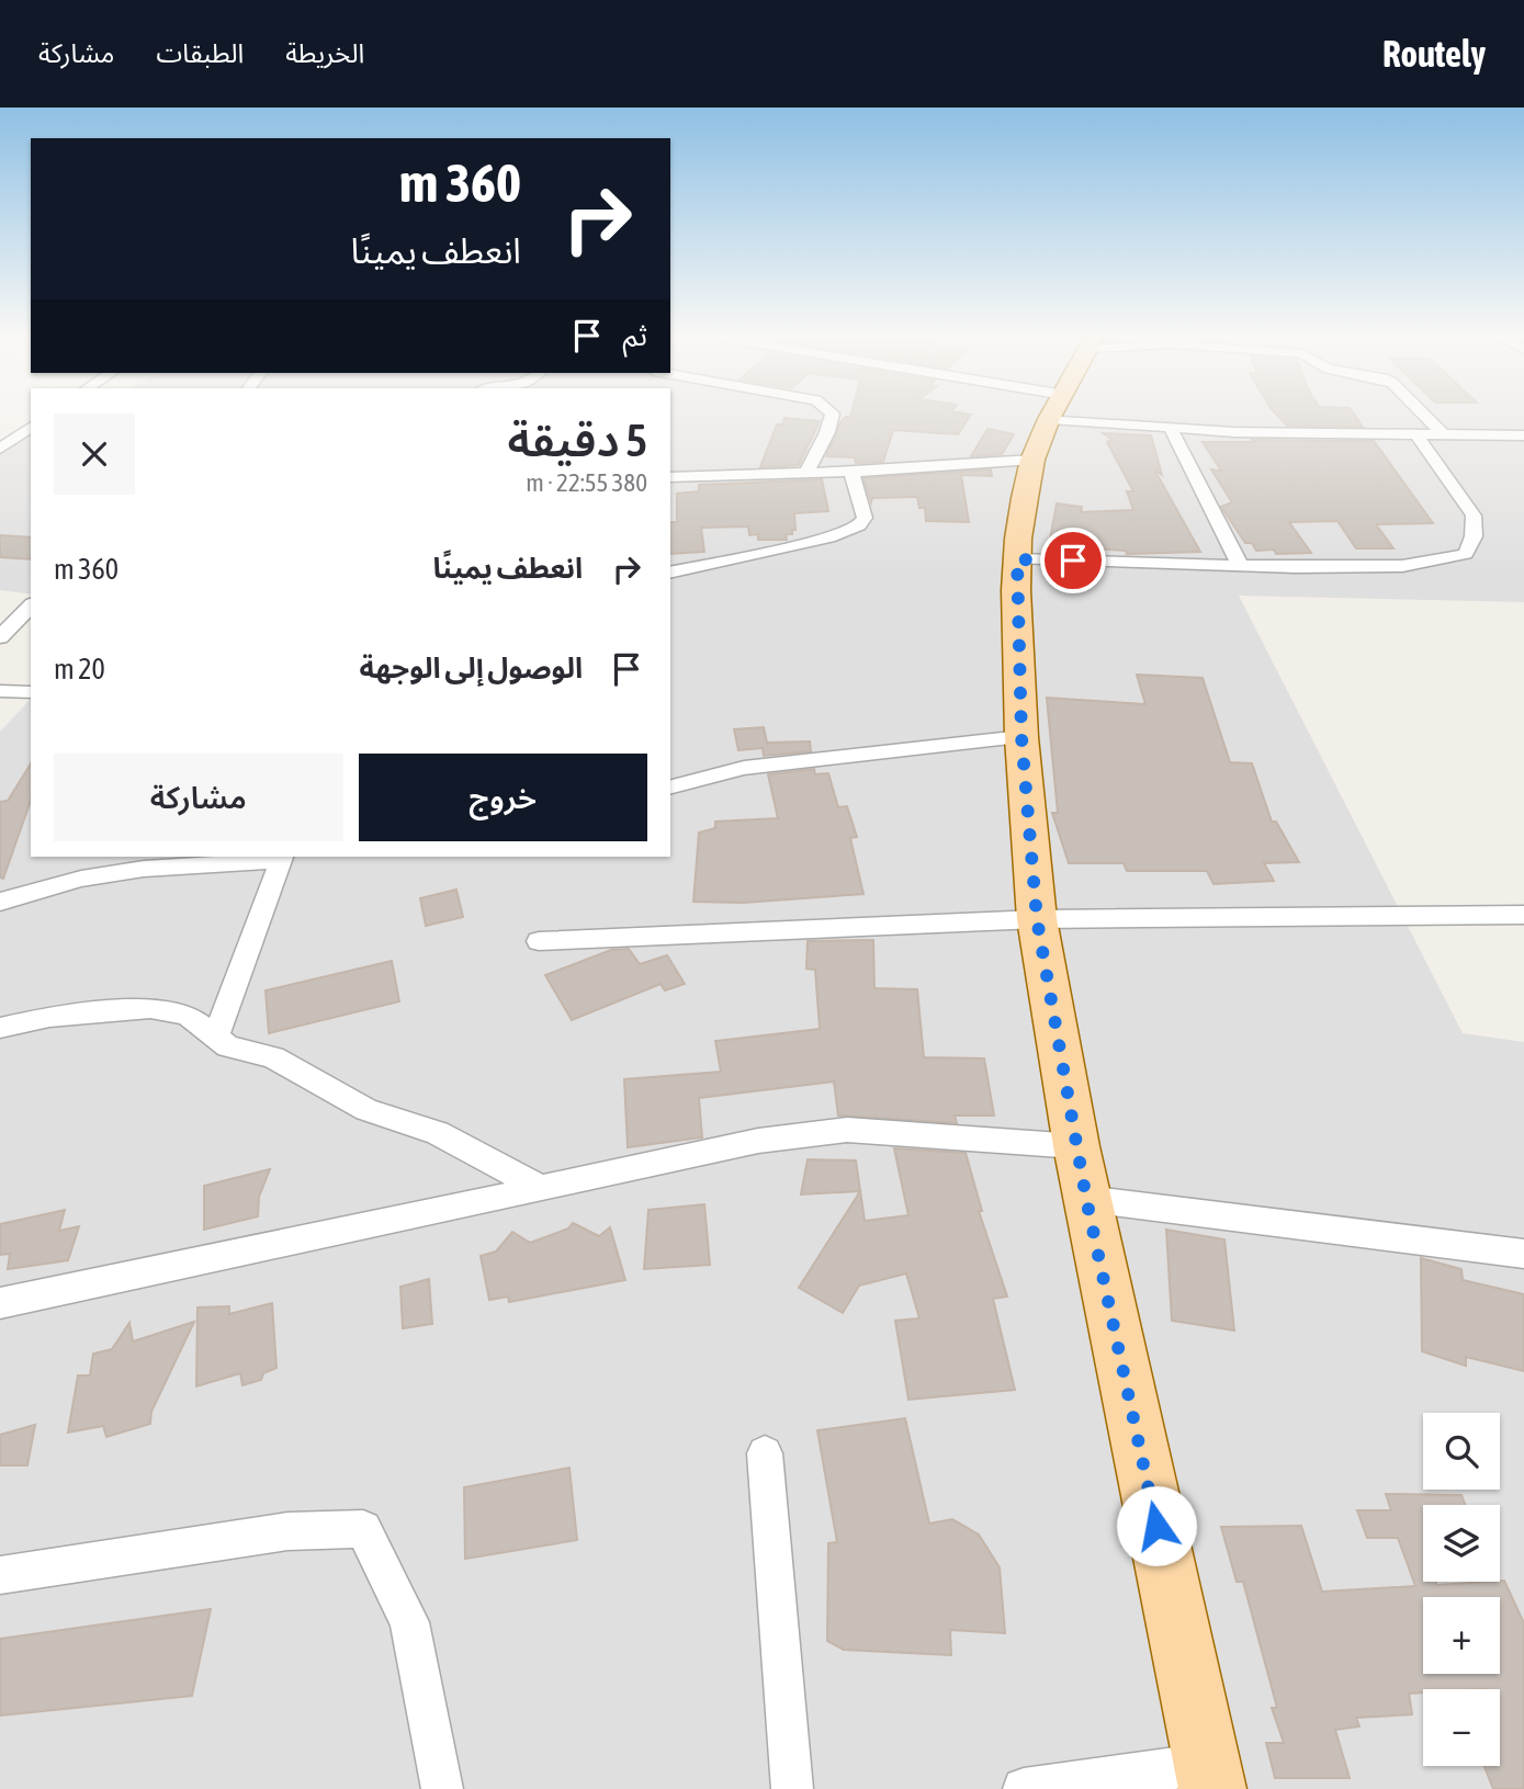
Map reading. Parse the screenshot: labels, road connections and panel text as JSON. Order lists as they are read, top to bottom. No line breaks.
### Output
{"page":{"header":"Routely","nav":["الخريطة","الطبقات","مشاركة"],"turn":["360 m","انعطف يمينًا"],"then":"ثم","heading":["5 دقيقة","380 m · 22:55"],"list":[{"name":"انعطف يمينًا","value":"360 m"},{"name":"الوصول إلى الوجهة","value":"20 m"}],"buttons":["خروج","مشاركة"],"map_buttons":["+","−"]}}
